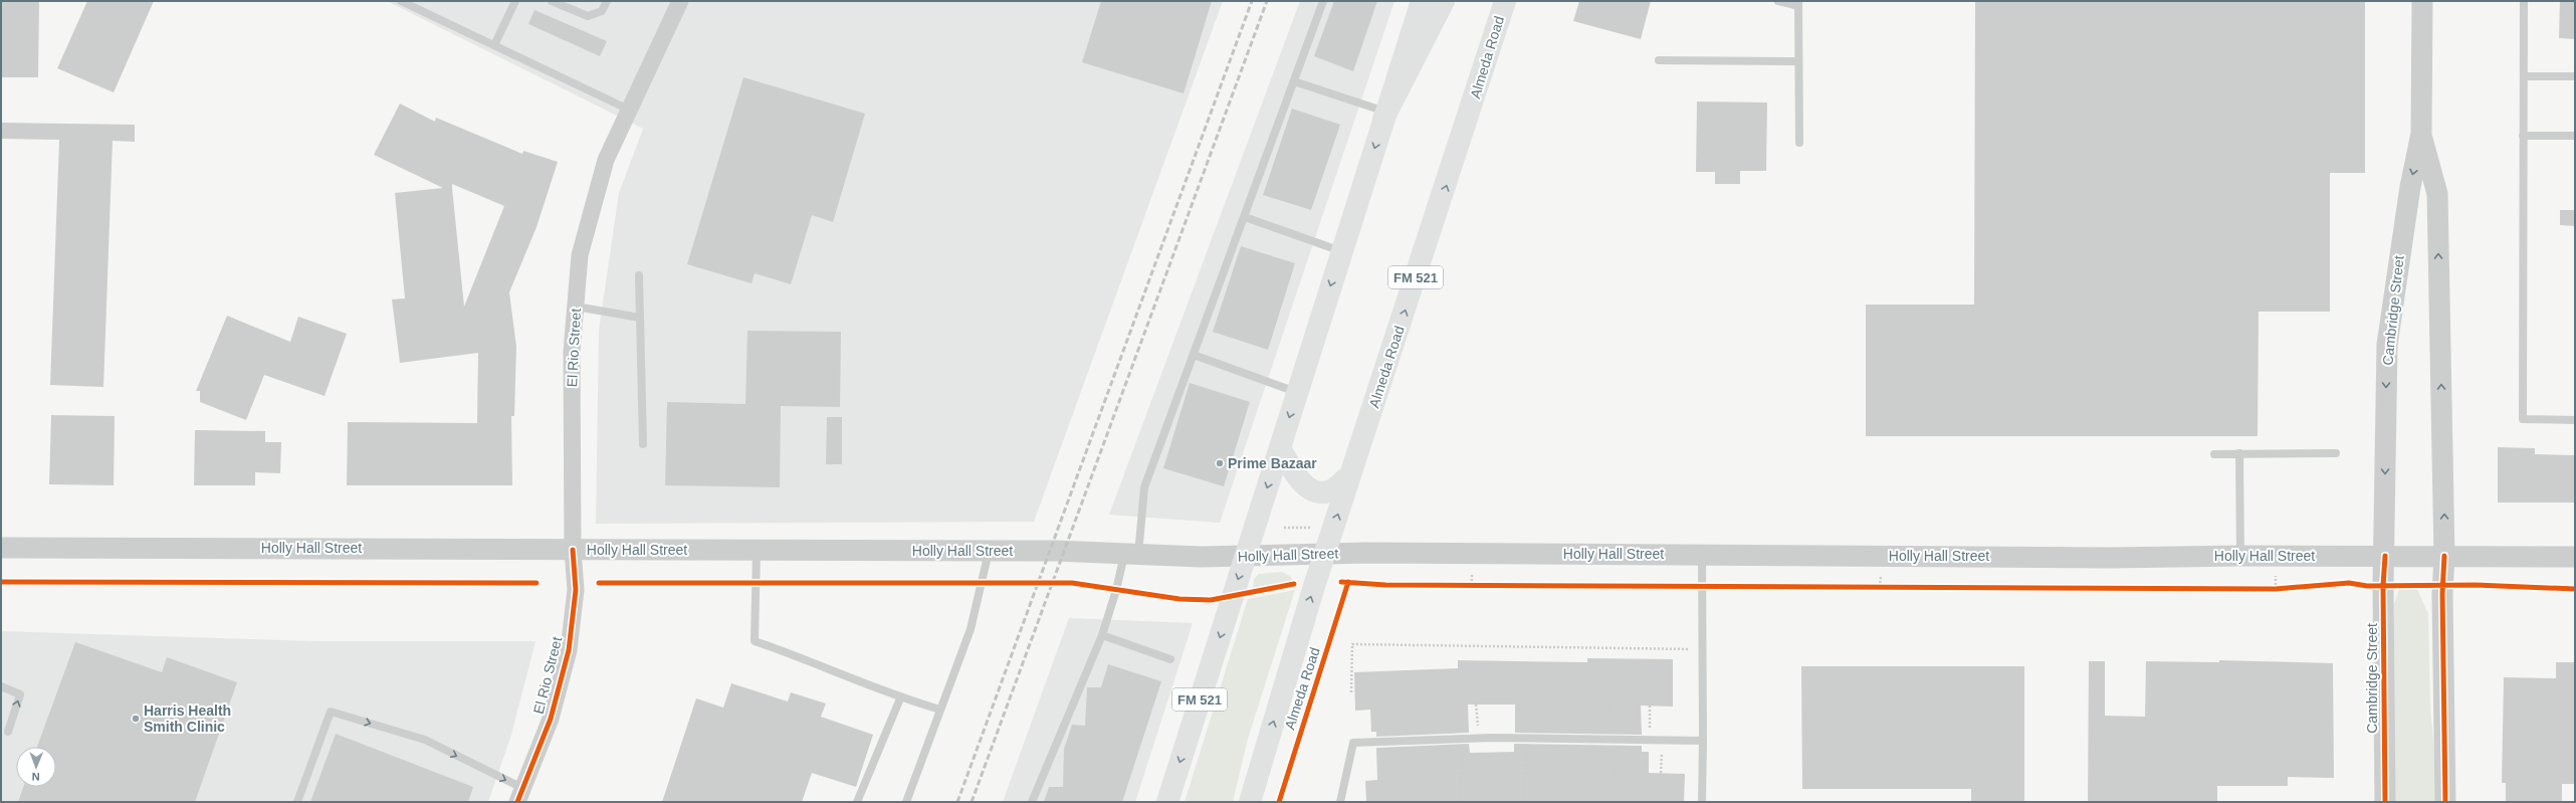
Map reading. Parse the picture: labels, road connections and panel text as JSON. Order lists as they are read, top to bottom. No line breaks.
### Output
{"streets":{"main road":["Almeda Road","FM 521"],"street":["Cambridge Street","El Rio Street","Holly Hall Street"]},"crossings":[["Almeda Road","Holly Hall Street"],["FM 521","Holly Hall Street"],["Cambridge Street","Holly Hall Street"],["El Rio Street","Holly Hall Street"]],"places":["Prime Bazaar","Harris Health Smith Clinic"],"north":"bottom"}
